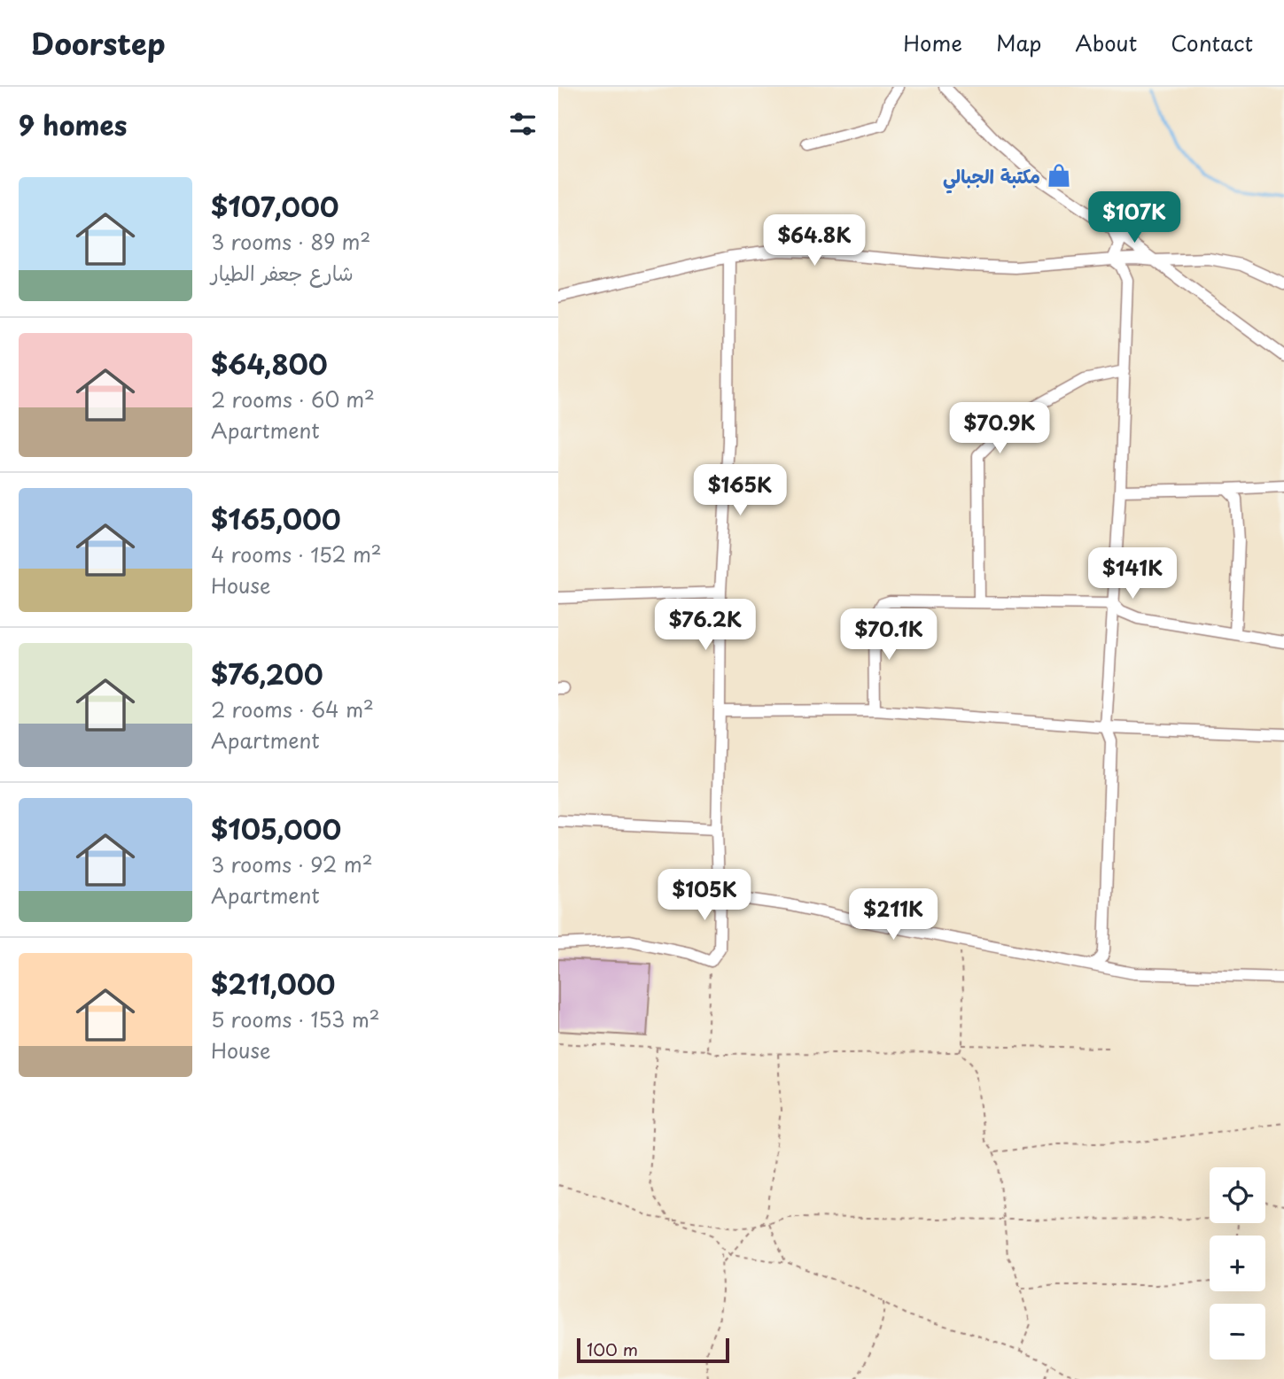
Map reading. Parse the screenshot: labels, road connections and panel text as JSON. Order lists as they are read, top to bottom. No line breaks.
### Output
{"places":{"shop":["مكتبة الجبالي"]},"scale_bar":"100 m","page":{"header":"Doorstep","nav":["Home","Map","About","Contact"],"heading":"9 homes","list":[{"name":"$107,000","note":"3 rooms · 89 m² · شارع جعفر الطيار"},{"name":"$64,800","note":"2 rooms · 60 m² · Apartment"},{"name":"$165,000","note":"4 rooms · 152 m² · House"},{"name":"$76,200","note":"2 rooms · 64 m² · Apartment"},{"name":"$105,000","note":"3 rooms · 92 m² · Apartment"},{"name":"$211,000","note":"5 rooms · 153 m² · House"}],"price":["$107K","$64.8K","$70.9K","$165K","$141K","$76.2K","$70.1K","$105K","$211K"],"map_buttons":["+","−"],"scale":"100 m"}}
